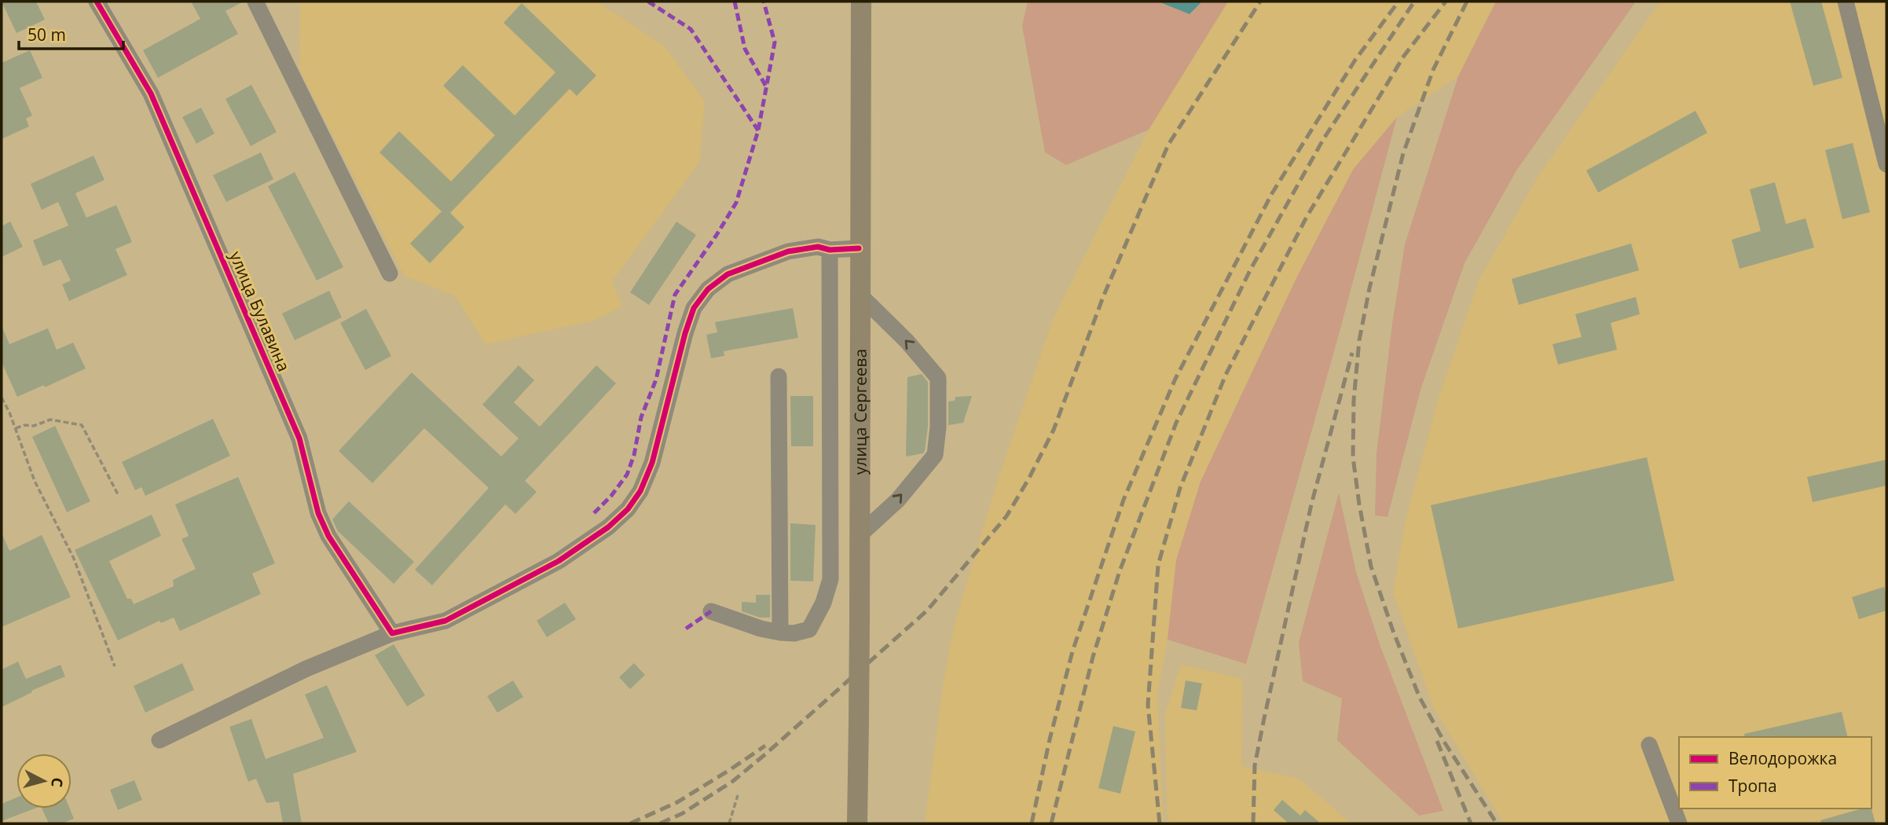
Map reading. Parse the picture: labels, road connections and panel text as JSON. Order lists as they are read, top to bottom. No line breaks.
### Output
{"streets":{"main road":["улица Сергеева"],"street":["улица Булавина"]},"legend":["Велодорожка","Тропа"],"scale_bar":"50 m","north":"right"}
